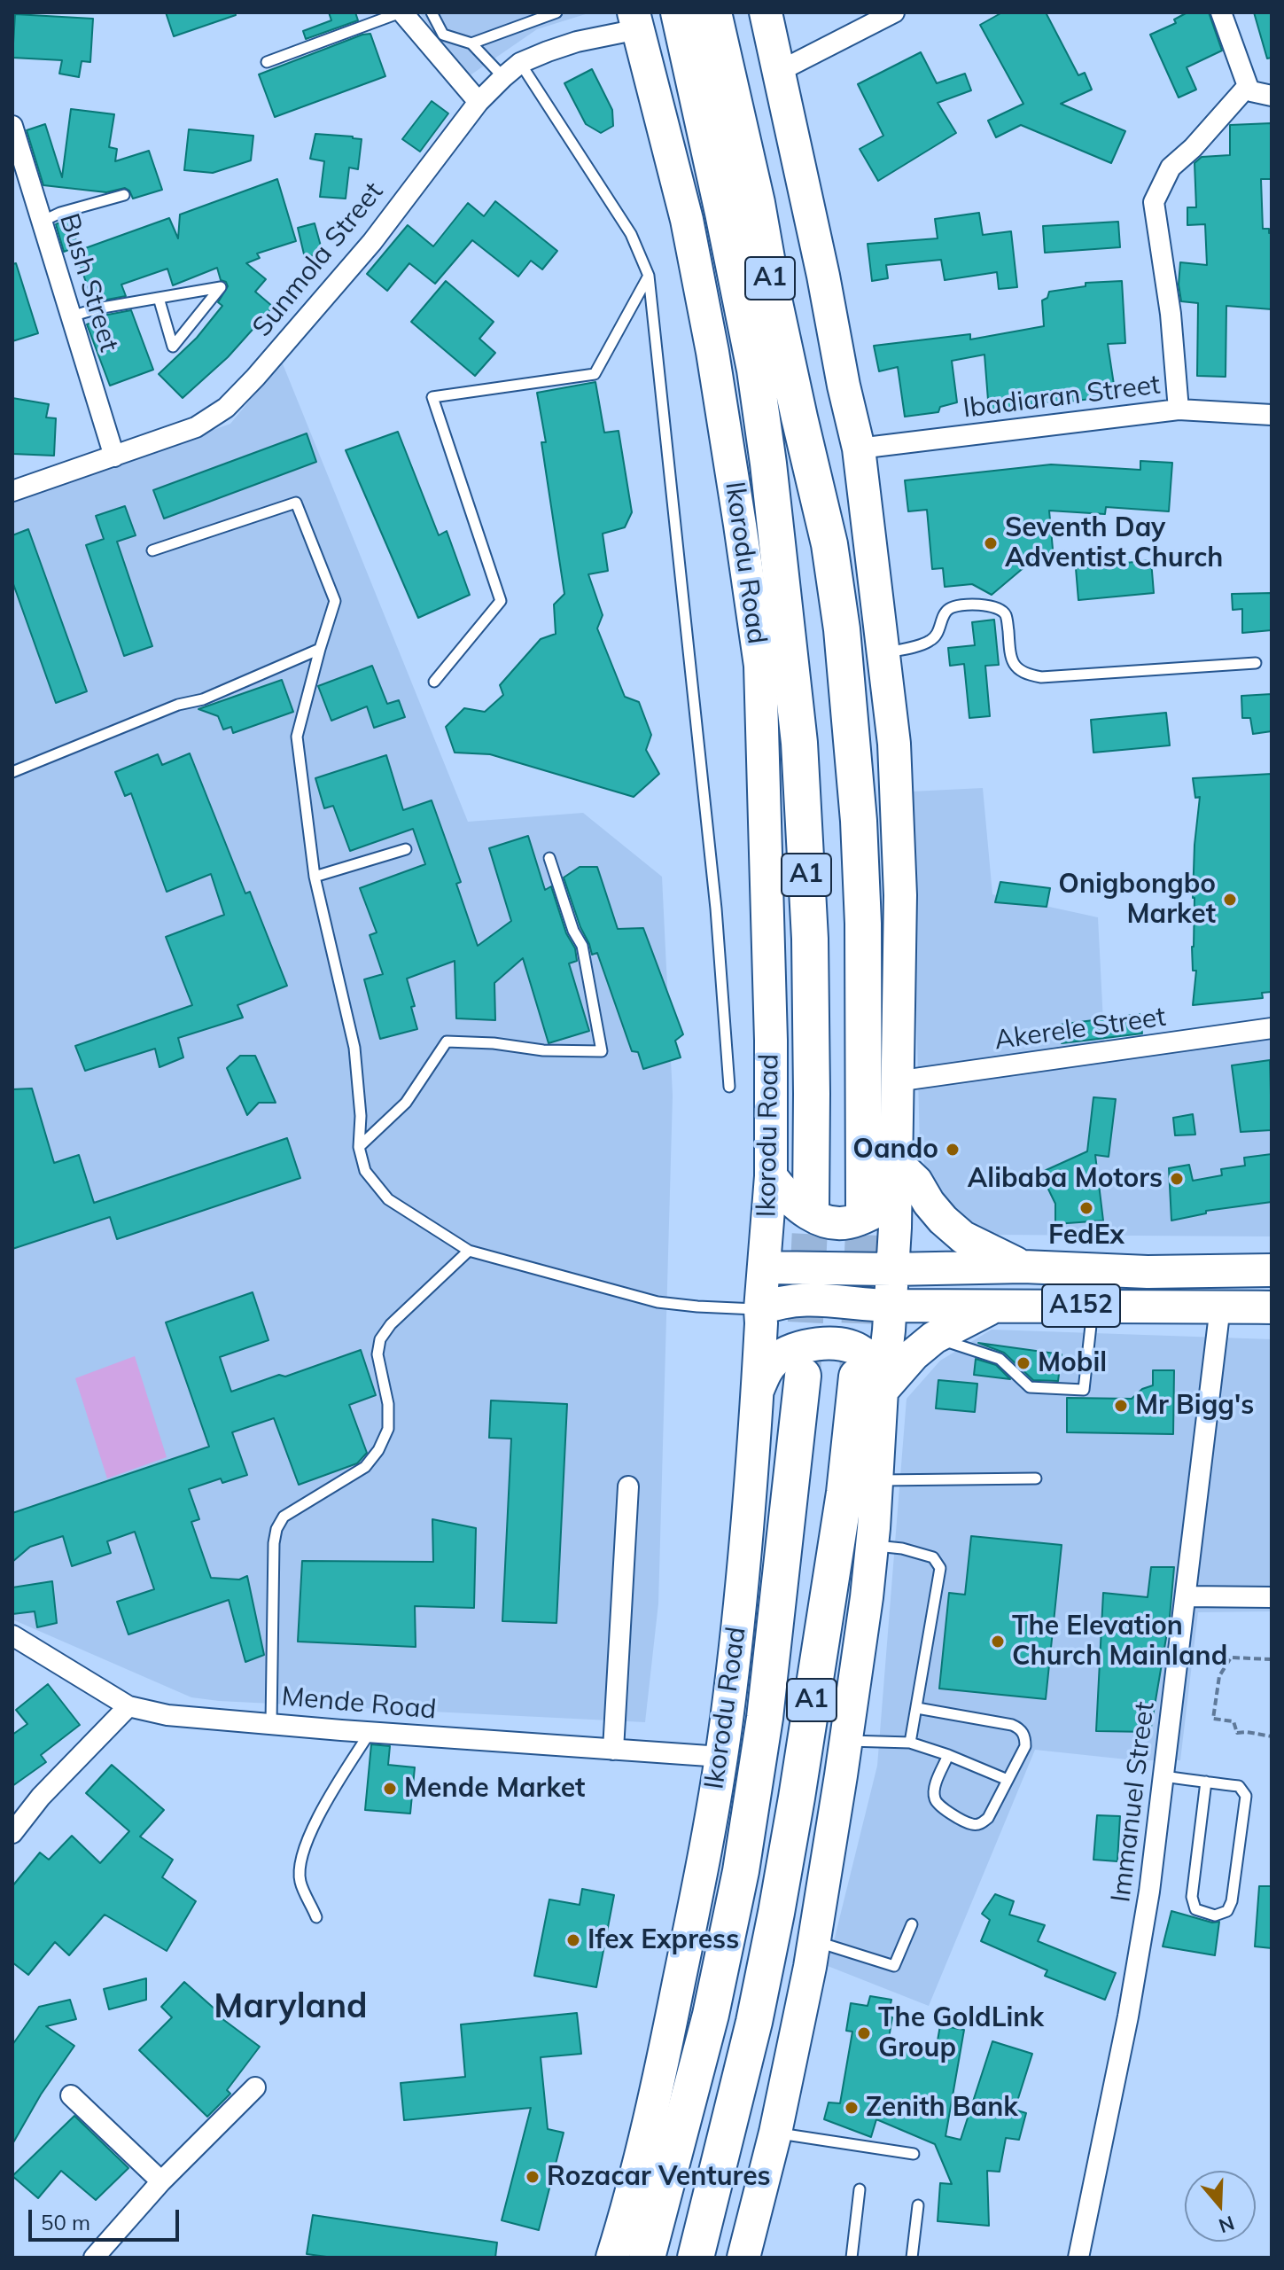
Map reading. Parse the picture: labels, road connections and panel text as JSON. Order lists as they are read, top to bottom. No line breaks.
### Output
{"streets":{"highway":["A1","Ikorodu Road"],"main road":["A152"],"street":["Sunmola Street","Bush Street","Ibadiaran Street","Akerele Street","Mende Road","Immanuel Street"]},"crossings":[["Sunmola Street","Bush Street"],["Sunmola Street","Ikorodu Road"],["A1","A152"],["Ikorodu Road","A152"],["Ikorodu Road","Mende Road"],["A152","Immanuel Street"]],"districts":["Maryland"],"places":["Seventh Day Adventist Church","Onigbongbo Market","Oando","Alibaba Motors","FedEx","Mobil","Mr Bigg's","The Elevation Church Mainland","Mende Market","Ifex Express","The GoldLink Group","Zenith Bank","Rozacar Ventures"],"scale_bar":"50 m","north":"bottom"}
